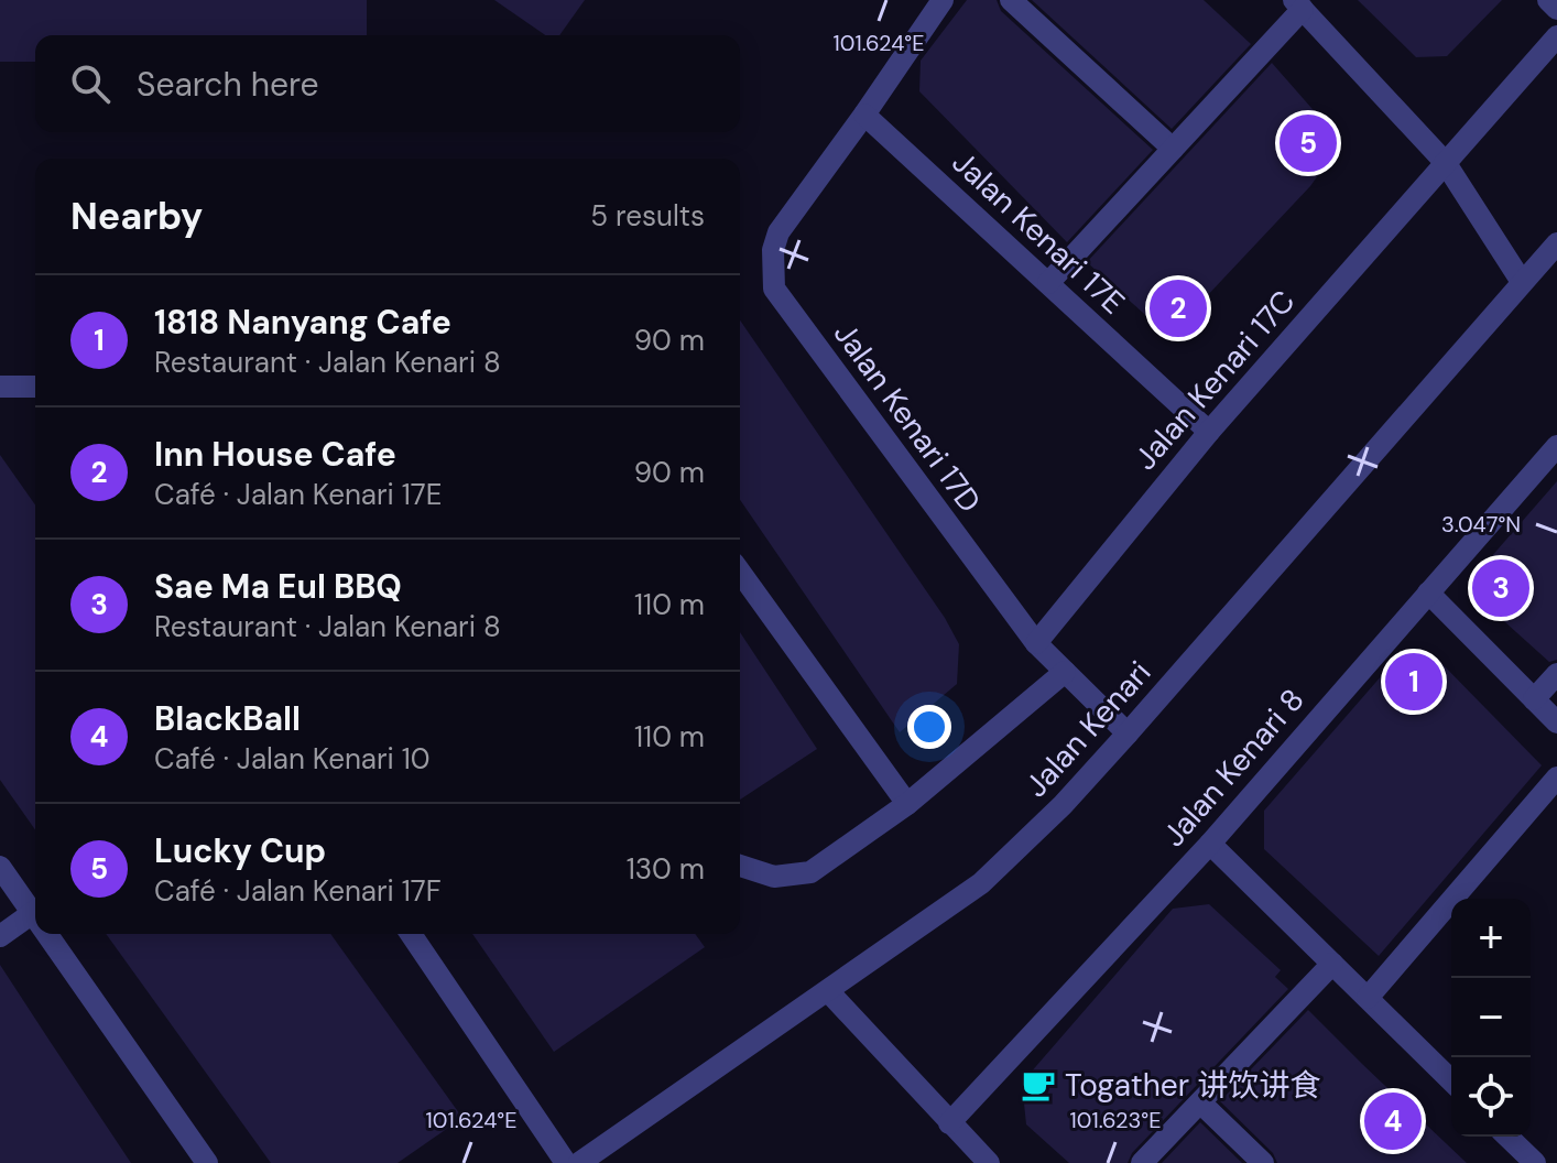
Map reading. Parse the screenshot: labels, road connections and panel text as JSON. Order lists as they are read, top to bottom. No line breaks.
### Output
{"streets":{"street":["Jalan Kenari 17E","Jalan Kenari 17C","Jalan Kenari 17D","Jalan Kenari","Jalan Kenari 8"]},"crossings":[["Jalan Kenari 17E","Jalan Kenari 17C"],["Jalan Kenari 17E","Jalan Kenari 17D"],["Jalan Kenari 17C","Jalan Kenari 17D"],["Jalan Kenari 17D","Jalan Kenari"]],"places":{"cafe":["Togather 讲饮讲食"]},"page":{"search":"Search here","pins":["5","2","3","1","4"],"heading":["Nearby","5 results"],"list":[{"mark":"1","name":"1818 Nanyang Cafe","note":"Restaurant · Jalan Kenari 8","value":"90 m"},{"mark":"2","name":"Inn House Cafe","note":"Café · Jalan Kenari 17E","value":"90 m"},{"mark":"3","name":"Sae Ma Eul BBQ","note":"Restaurant · Jalan Kenari 8","value":"110 m"},{"mark":"4","name":"BlackBall","note":"Café · Jalan Kenari 10","value":"110 m"},{"mark":"5","name":"Lucky Cup","note":"Café · Jalan Kenari 17F","value":"130 m"}],"map_buttons":["+","−"]},"coordinates":["101.624°E","3.047°N","101.623°E"]}
